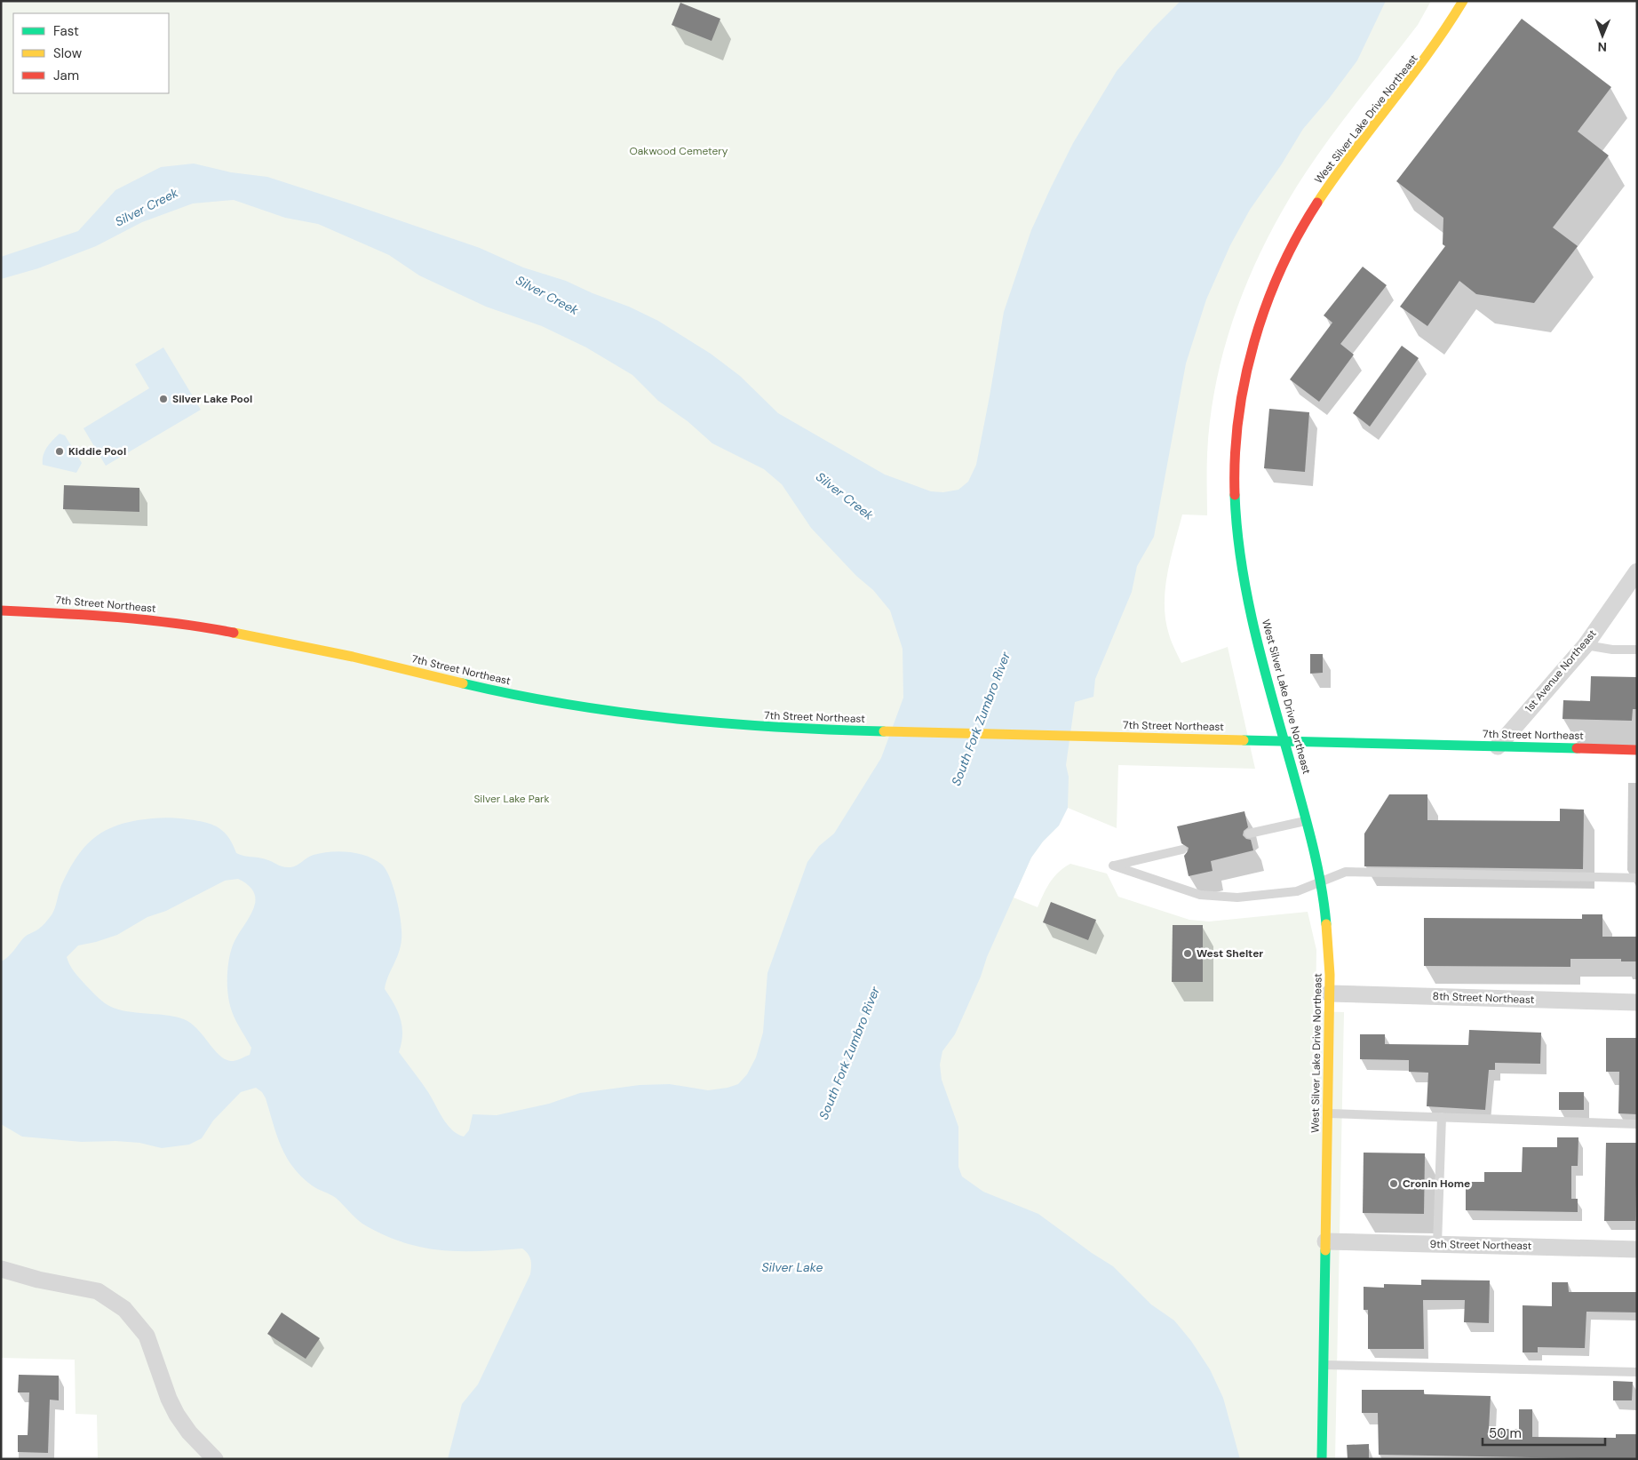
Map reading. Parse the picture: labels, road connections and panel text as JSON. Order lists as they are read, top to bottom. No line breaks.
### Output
{"streets":{"main road":["West Silver Lake Drive Northeast","7th Street Northeast"],"street":["1st Avenue Northeast","8th Street Northeast","9th Street Northeast"]},"crossings":[["West Silver Lake Drive Northeast","7th Street Northeast"],["West Silver Lake Drive Northeast","8th Street Northeast"],["West Silver Lake Drive Northeast","9th Street Northeast"],["7th Street Northeast","1st Avenue Northeast"]],"water":["Silver Creek","South Fork Zumbro River","Silver Lake"],"parks":["Oakwood Cemetery","Silver Lake Park"],"places":["Silver Lake Pool","Kiddie Pool","West Shelter","Cronin Home"],"legend":["Fast","Slow","Jam"],"scale_bar":"50 m","north":"bottom"}
